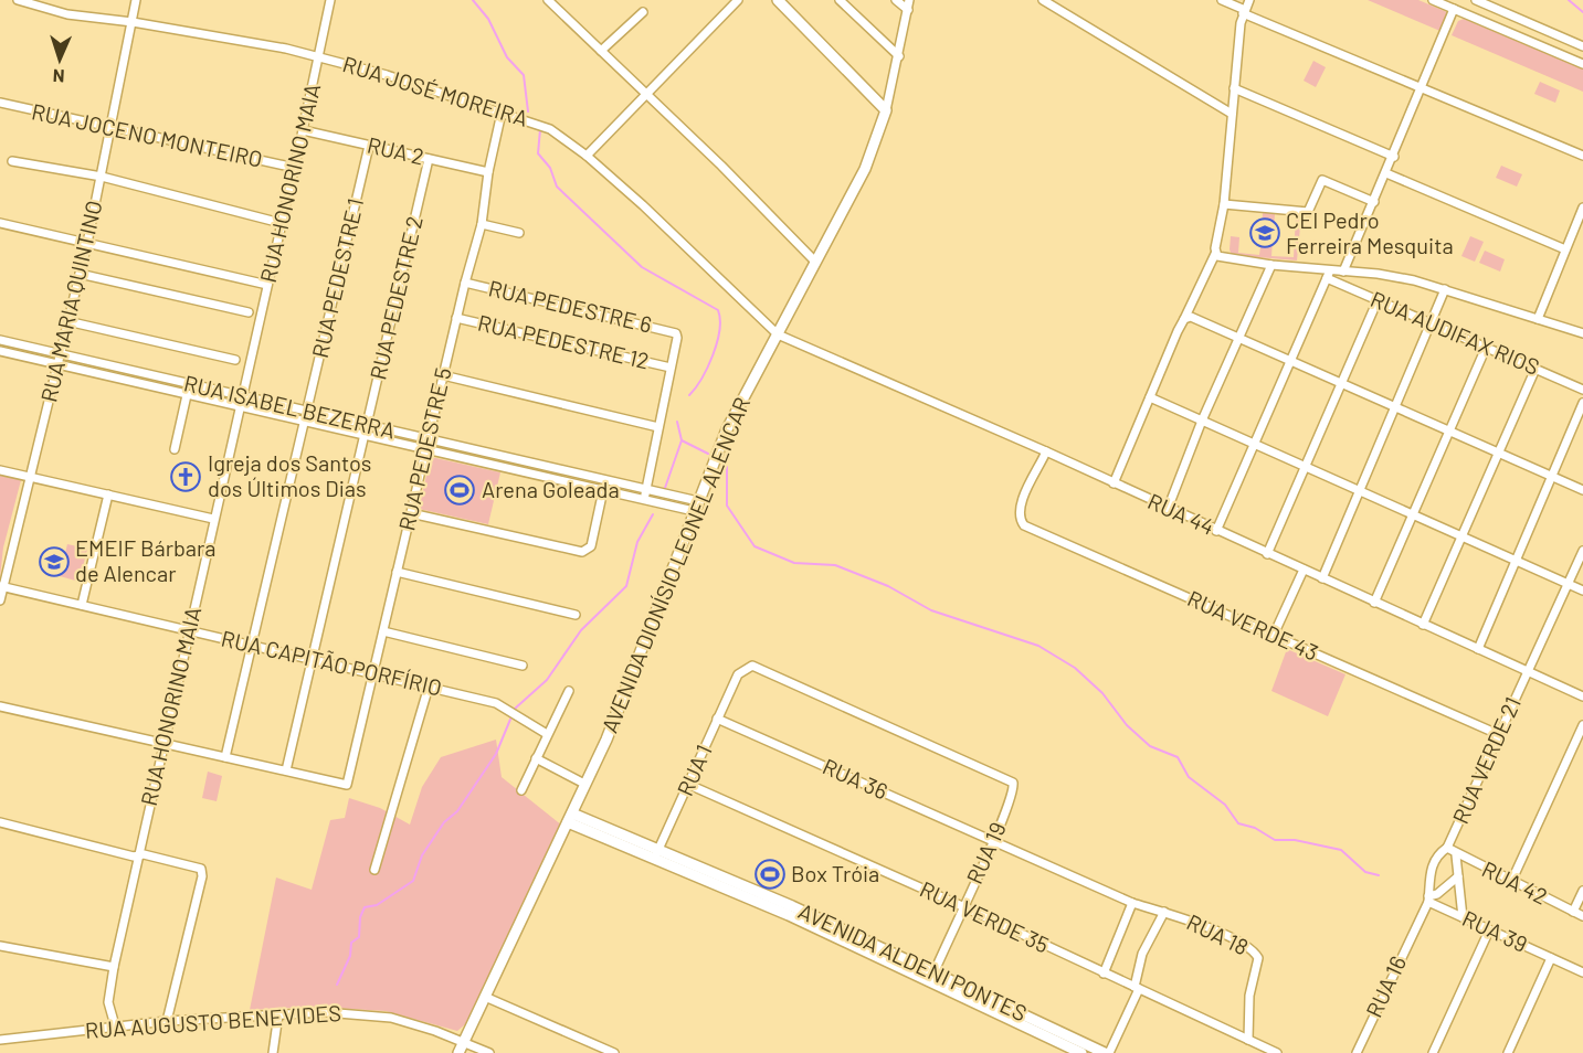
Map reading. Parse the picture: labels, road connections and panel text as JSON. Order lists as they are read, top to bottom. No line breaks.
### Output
{"streets":{"main road":["AVENIDA DIONÍSIO LEONEL ALENCAR","AVENIDA ALDENI PONTES"],"street":["RUA JOSÉ MOREIRA","RUA JOCENO MONTEIRO","RUA 2","RUA HONORINO MAIA","RUA PEDESTRE 1","RUA PEDESTRE 2","RUA MARIA QUINTINO","RUA PEDESTRE 6","RUA AUDIFAX RIOS","RUA PEDESTRE 12","RUA ISABEL BEZERRA","RUA PEDESTRE 5","RUA 44","RUA VERDE 43","RUA CAPITÃO PORFÍRIO","RUA VERDE 21","RUA 1","RUA 36","RUA 19","RUA 42","RUA VERDE 35","RUA 39","RUA 18","RUA 16","RUA AUGUSTO BENEVIDES"]},"crossings":[["RUA JOSÉ MOREIRA","RUA HONORINO MAIA"],["RUA JOSÉ MOREIRA","RUA MARIA QUINTINO"],["RUA JOSÉ MOREIRA","RUA PEDESTRE 5"],["RUA JOSÉ MOREIRA","RUA 44"],["RUA JOSÉ MOREIRA","AVENIDA DIONÍSIO LEONEL ALENCAR"],["RUA JOCENO MONTEIRO","RUA HONORINO MAIA"],["RUA JOCENO MONTEIRO","RUA MARIA QUINTINO"],["RUA 2","RUA HONORINO MAIA"],["RUA 2","RUA PEDESTRE 1"],["RUA 2","RUA PEDESTRE 2"],["RUA 2","RUA PEDESTRE 5"],["RUA HONORINO MAIA","RUA ISABEL BEZERRA"],["RUA HONORINO MAIA","RUA CAPITÃO PORFÍRIO"],["RUA HONORINO MAIA","RUA AUGUSTO BENEVIDES"],["RUA PEDESTRE 1","RUA ISABEL BEZERRA"],["RUA PEDESTRE 1","RUA CAPITÃO PORFÍRIO"],["RUA PEDESTRE 2","RUA ISABEL BEZERRA"],["RUA PEDESTRE 2","RUA PEDESTRE 5"],["RUA PEDESTRE 2","RUA CAPITÃO PORFÍRIO"],["RUA MARIA QUINTINO","RUA ISABEL BEZERRA"],["RUA MARIA QUINTINO","RUA CAPITÃO PORFÍRIO"],["RUA PEDESTRE 6","RUA PEDESTRE 12"],["RUA PEDESTRE 6","RUA PEDESTRE 5"],["RUA PEDESTRE 12","RUA PEDESTRE 5"],["RUA ISABEL BEZERRA","RUA PEDESTRE 5"],["RUA ISABEL BEZERRA","AVENIDA DIONÍSIO LEONEL ALENCAR"],["RUA PEDESTRE 5","RUA CAPITÃO PORFÍRIO"],["RUA 44","AVENIDA DIONÍSIO LEONEL ALENCAR"],["RUA 44","RUA VERDE 43"],["RUA 44","RUA VERDE 21"],["AVENIDA DIONÍSIO LEONEL ALENCAR","AVENIDA ALDENI PONTES"],["AVENIDA DIONÍSIO LEONEL ALENCAR","RUA AUGUSTO BENEVIDES"],["RUA VERDE 43","RUA VERDE 21"],["RUA VERDE 21","RUA 42"],["RUA 1","RUA 36"],["RUA 1","RUA 19"],["RUA 1","RUA VERDE 35"],["RUA 1","AVENIDA ALDENI PONTES"],["RUA 36","RUA 19"],["RUA 36","RUA 18"],["RUA 19","RUA VERDE 35"],["RUA 19","RUA 18"],["RUA 19","AVENIDA ALDENI PONTES"],["RUA VERDE 35","RUA 18"],["RUA 39","RUA 16"]],"places":{"school or university":["CEI Pedro Ferreira Mesquita","EMEIF Bárbara de Alencar"],"church":["Igreja dos Santos dos Últimos Dias"],"sports":["Arena Goleada","Box Tróia"]},"north":"bottom"}
